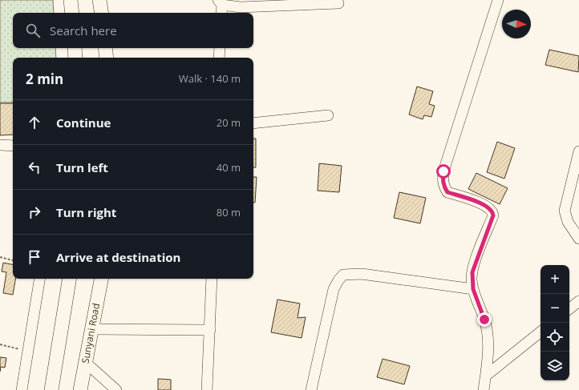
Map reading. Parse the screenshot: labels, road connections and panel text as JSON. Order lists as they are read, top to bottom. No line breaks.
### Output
{"streets":{"main road":["Sunyani Road"]},"north":"right","page":{"search":"Search here","heading":["2 min","Walk · 140 m"],"list":[["Continue","20 m"],["Turn left","40 m"],["Turn right","80 m"],"Arrive at destination"],"map_buttons":["+","−"]}}
